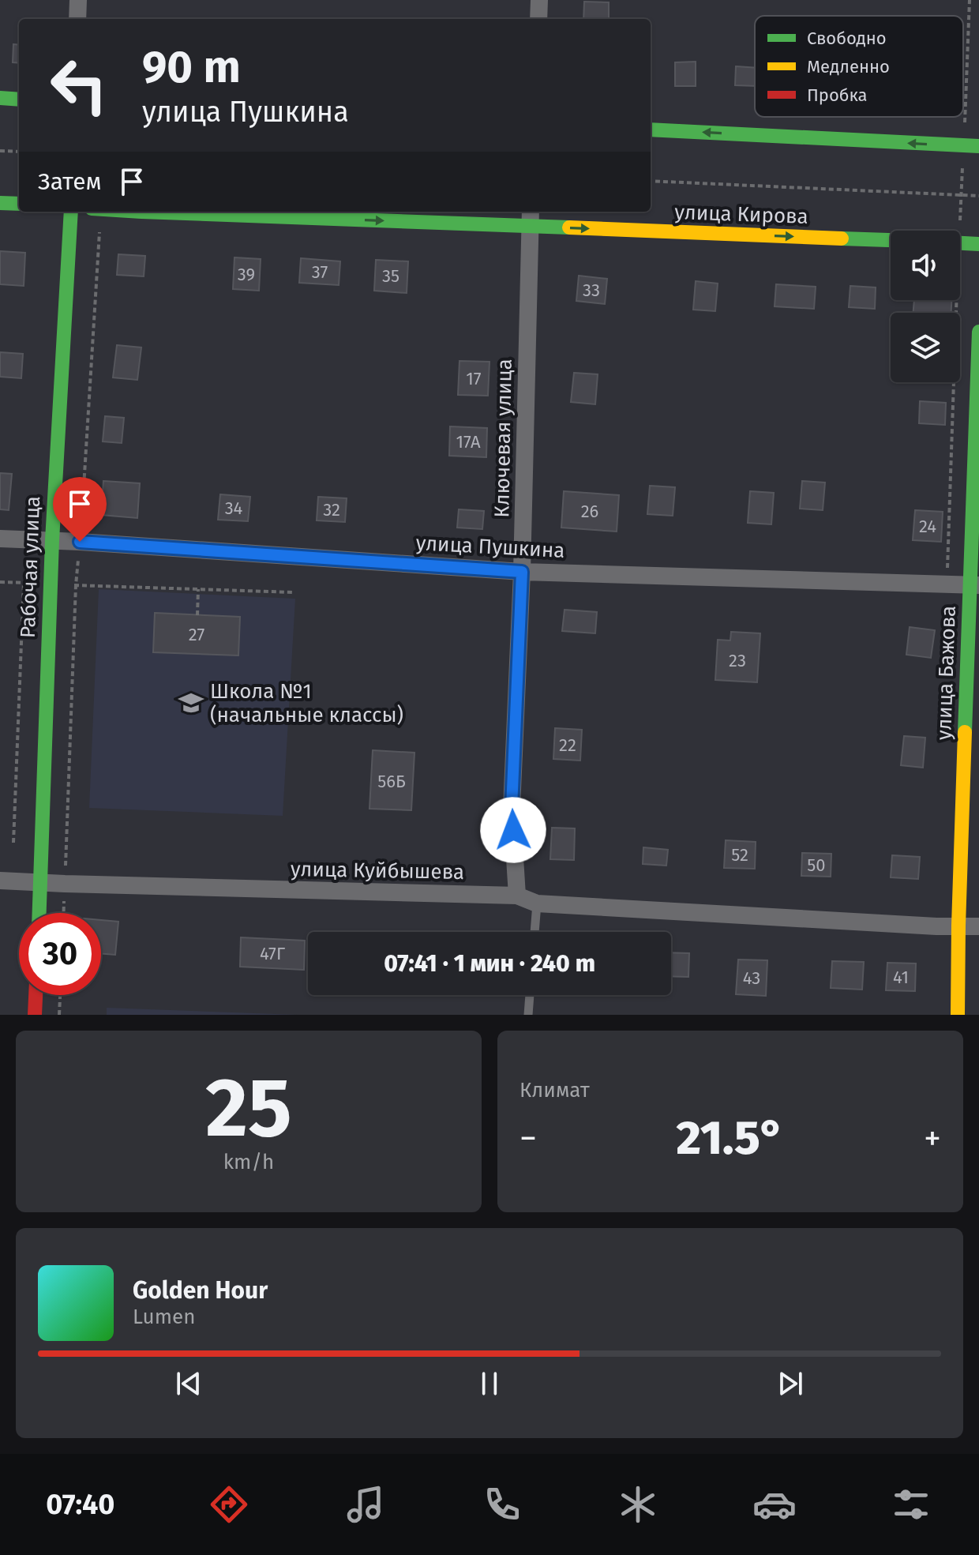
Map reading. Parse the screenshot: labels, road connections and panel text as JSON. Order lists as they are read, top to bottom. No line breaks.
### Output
{"streets":{"main road":["улица Кирова","Рабочая улица","улица Бажова"],"street":["Ключевая улица","улица Пушкина","улица Куйбышева"]},"crossings":[["улица Кирова","Ключевая улица"],["Ключевая улица","улица Пушкина"],["Ключевая улица","улица Куйбышева"],["улица Пушкина","Рабочая улица"],["улица Пушкина","улица Бажова"],["Рабочая улица","улица Куйбышева"],["улица Бажова","улица Куйбышева"]],"places":{"school or university":["Школа №1 (начальные классы)"]},"house_numbers":["37","39","35","33","17","17А","34","32","26","24","27","23","22","56Б","52","50","47Г","41","43"],"legend":["Свободно","Медленно","Пробка"],"page":{"turn":["90 m","улица Пушкина"],"then":"Затем","limit":"30","trip":"07:41 · 1 мин · 240 m","tile":[["25","km/h"],"Климат"],"heat":["−","21.5°","+"],"song":["Golden Hour","Lumen"],"tabs":"07:40"}}
